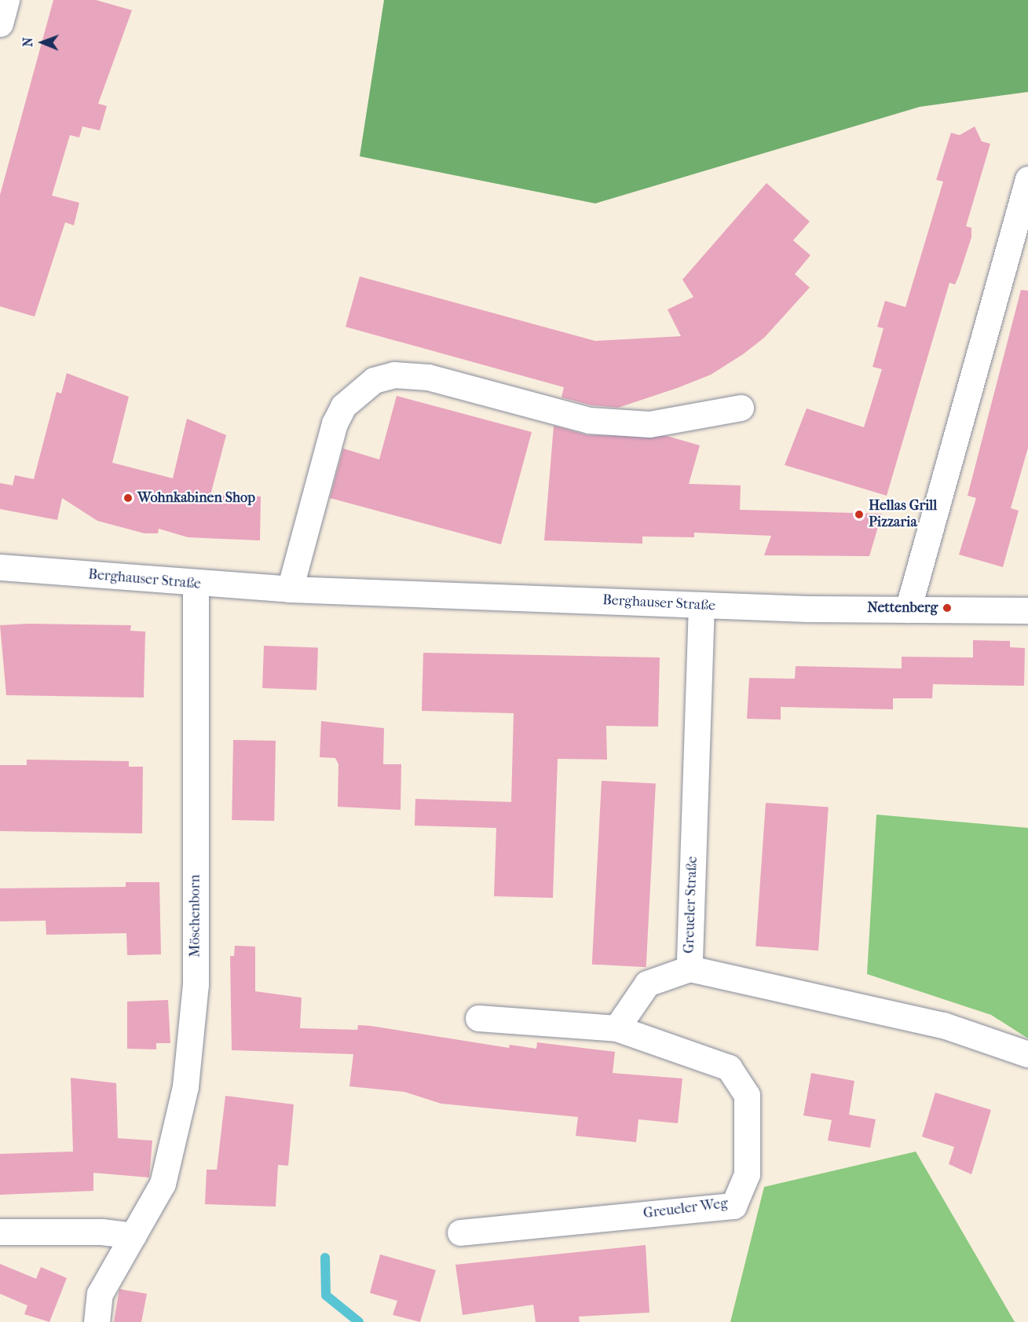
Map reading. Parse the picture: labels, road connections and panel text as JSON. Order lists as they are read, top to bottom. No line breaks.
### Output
{"streets":{"street":["Berghauser Straße","Greueler Straße","Möschenborn","Greueler Weg"]},"crossings":[["Berghauser Straße","Greueler Straße"],["Berghauser Straße","Möschenborn"]],"places":["Wohnkabinen Shop","Hellas Grill Pizzaria","Nettenberg"],"north":"left"}
